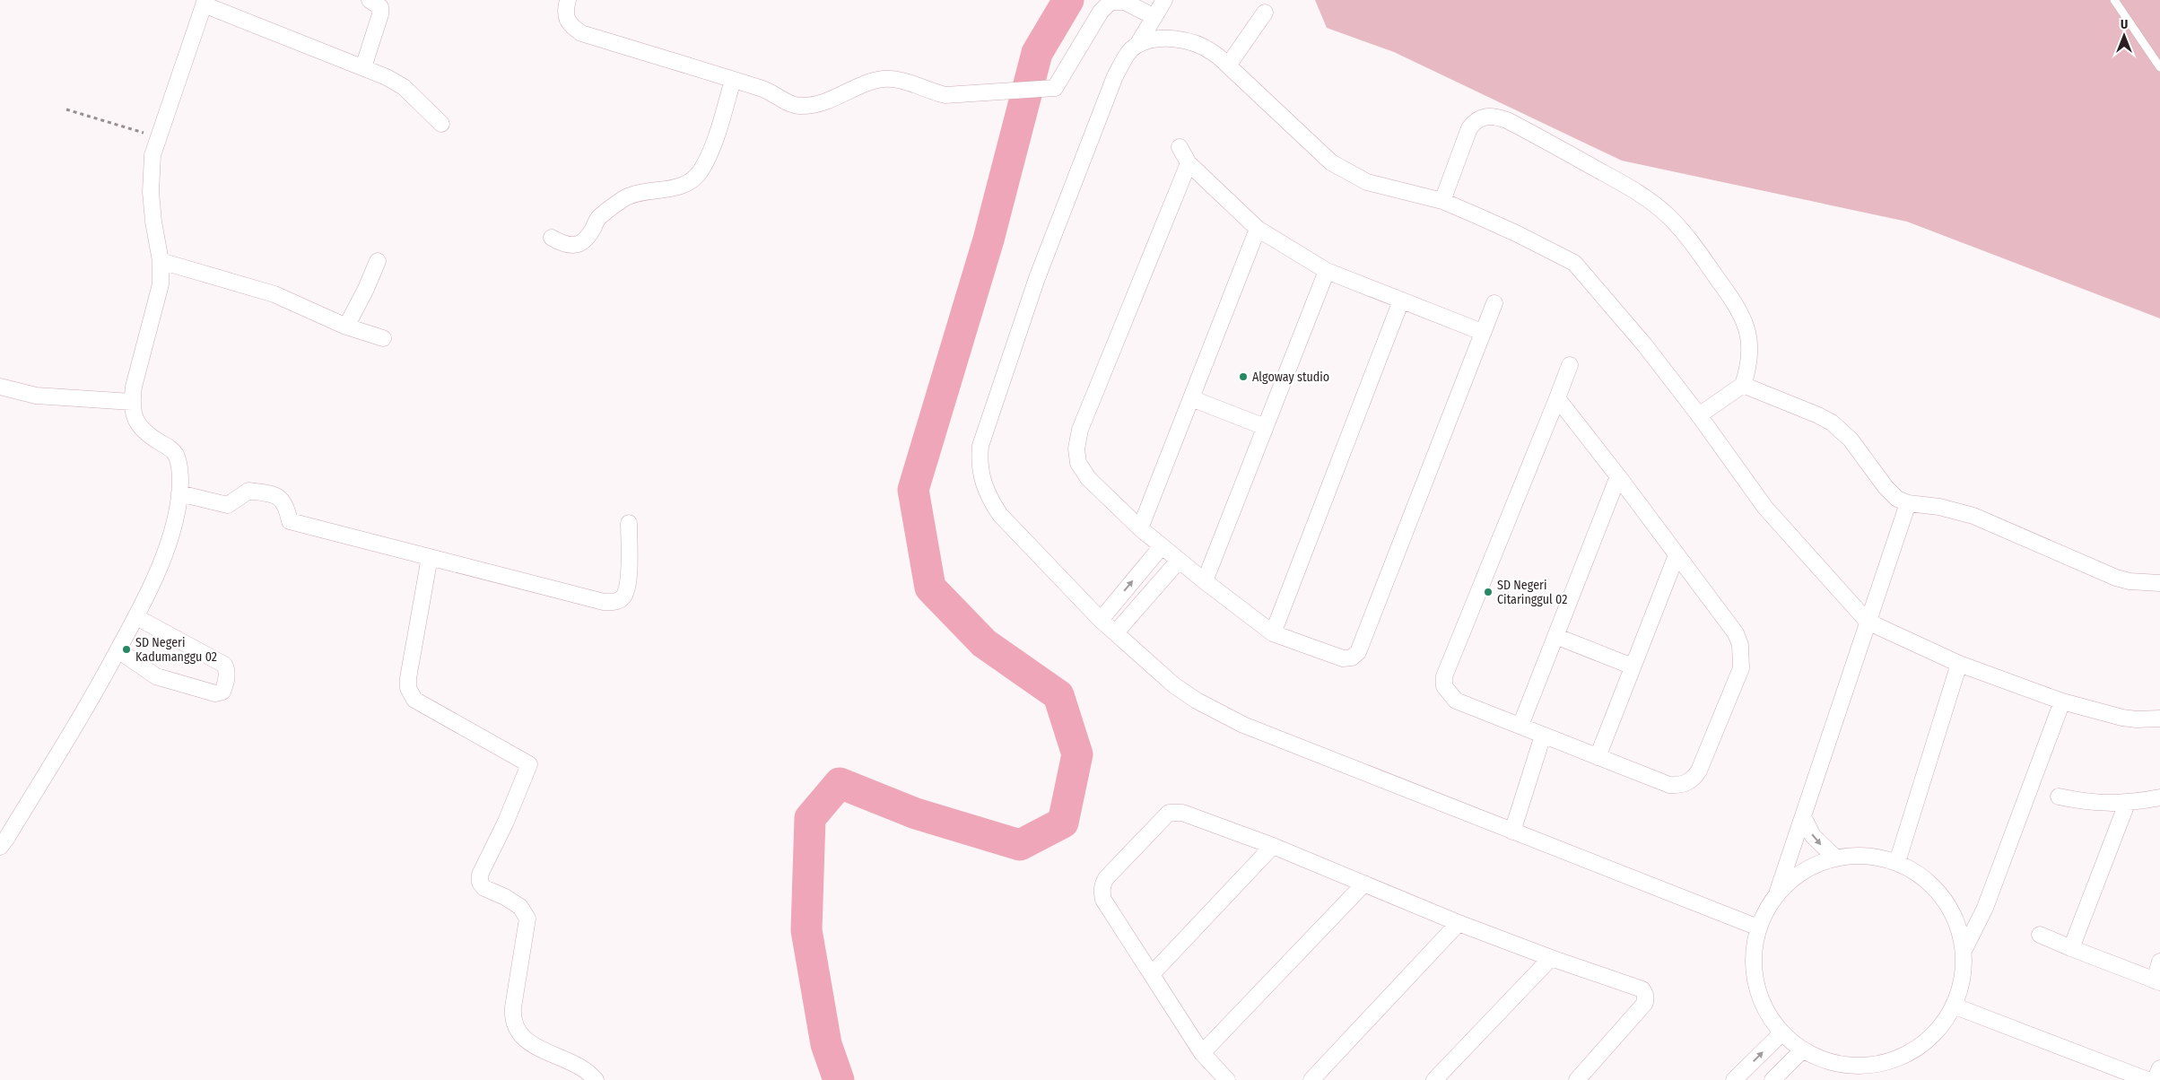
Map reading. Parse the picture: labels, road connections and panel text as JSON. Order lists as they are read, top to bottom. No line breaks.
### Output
{"places":["Algoway studio","SD Negeri Citaringgul 02","SD Negeri Kadumanggu 02"],"north":"top"}
